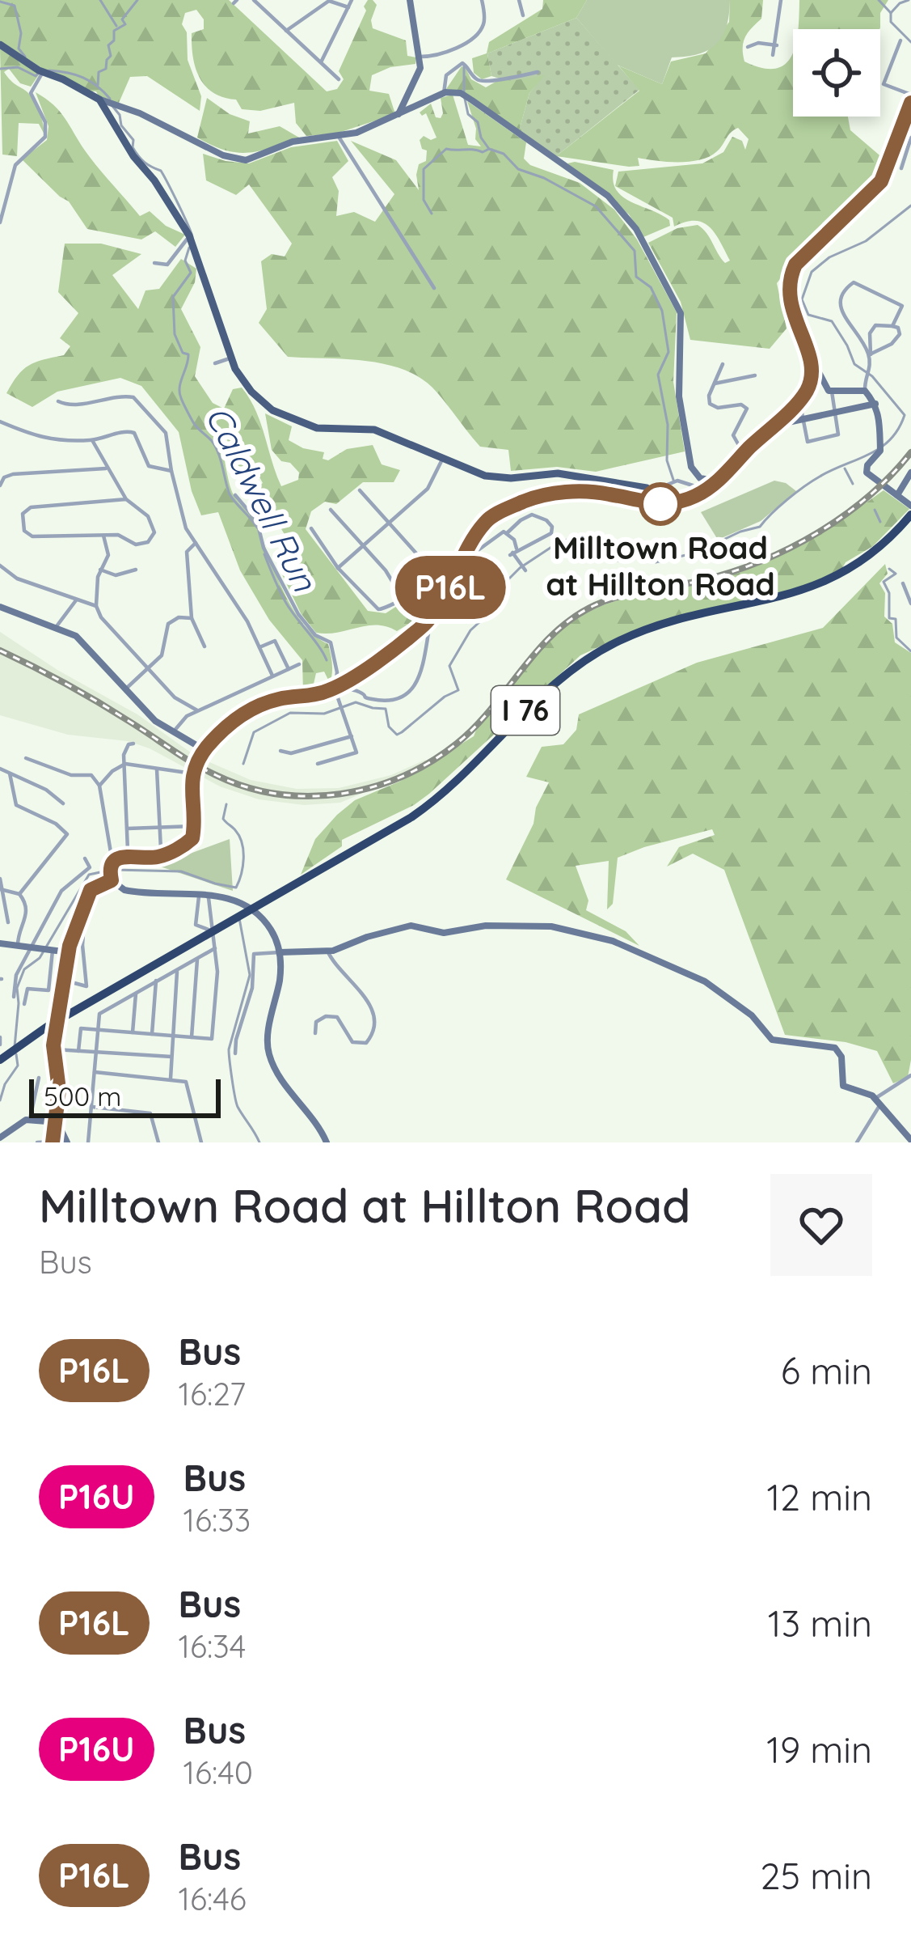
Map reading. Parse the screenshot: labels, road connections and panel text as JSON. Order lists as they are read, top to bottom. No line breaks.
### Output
{"streets":{"highway":["I 76"]},"water":["Caldwell Run"],"places":["Milltown Road at Hillton Road"],"lines":["bus line P16L"],"scale_bar":"500 m","page":{"on_map":"P16L","scale":"500 m","heading":["Milltown Road at Hillton Road","Bus"],"list":[{"mark":"P16L","name":"Bus","note":"16:27","value":"6 min"},{"mark":"P16U","name":"Bus","note":"16:33","value":"12 min"},{"mark":"P16L","name":"Bus","note":"16:34","value":"13 min"},{"mark":"P16U","name":"Bus","note":"16:40","value":"19 min"},{"mark":"P16L","name":"Bus","note":"16:46","value":"25 min"}]}}
